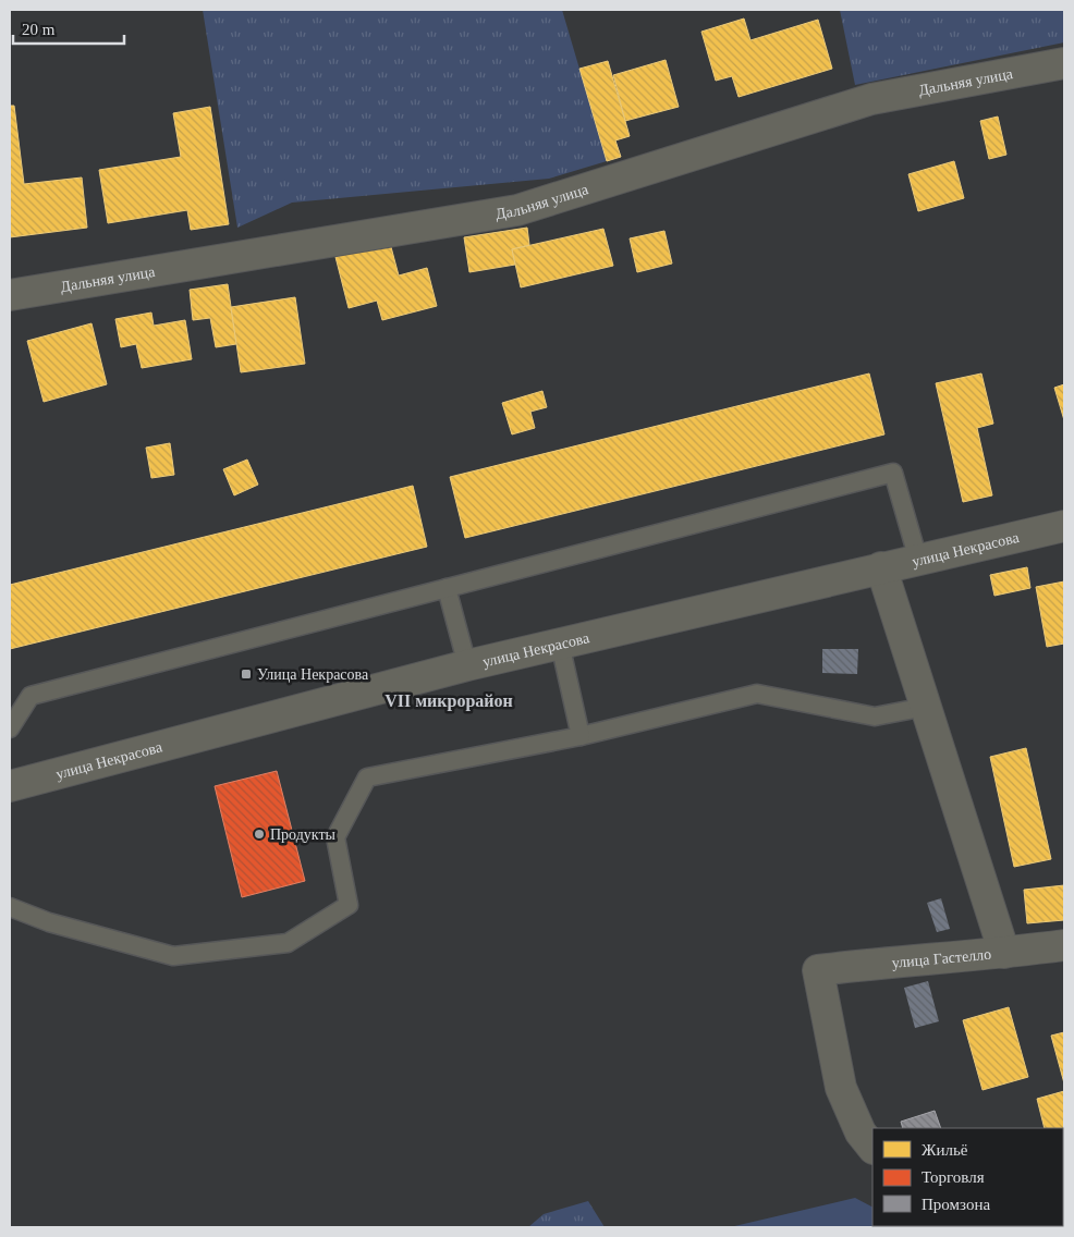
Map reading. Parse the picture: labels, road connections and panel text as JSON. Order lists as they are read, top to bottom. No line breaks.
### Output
{"streets":{"street":["Дальняя улица","улица Некрасова","улица Гастелло"]},"districts":["VII микрорайон"],"places":{"transit":["Улица Некрасова"],"other":["Продукты"]},"legend":["Жильё","Торговля","Промзона"],"scale_bar":"20 m"}
